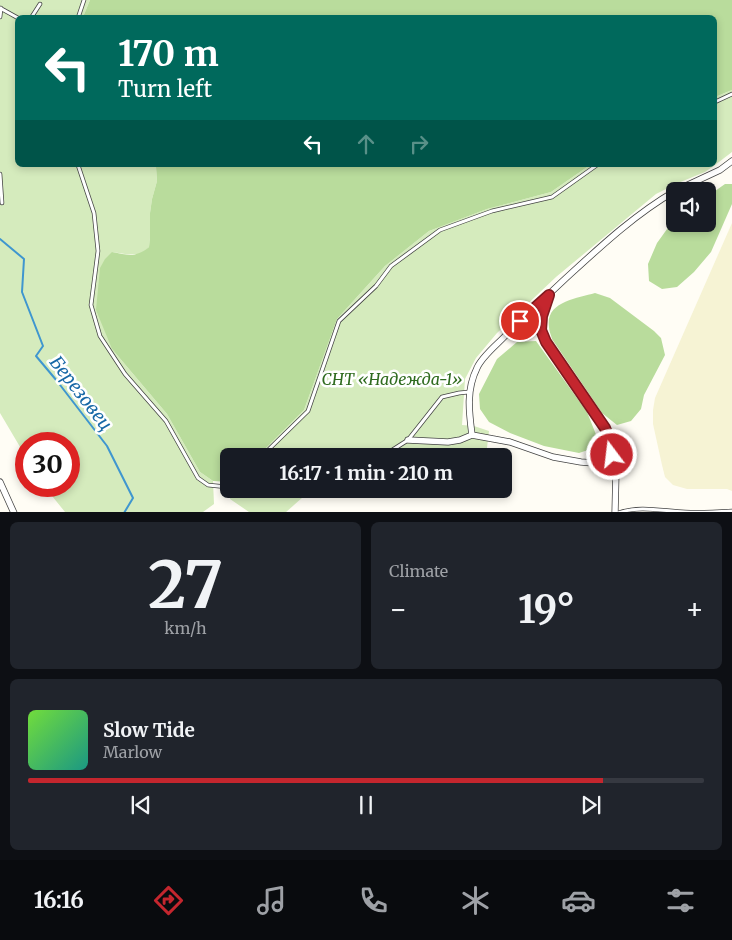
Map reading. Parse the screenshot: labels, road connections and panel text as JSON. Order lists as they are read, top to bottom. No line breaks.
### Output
{"water":["Березовец"],"parks":["СНТ «Надежда-1»"],"page":{"turn":["170 m","Turn left"],"limit":"30","trip":"16:17 · 1 min · 210 m","tile":[["27","km/h"],"Climate"],"heat":["−","19°","+"],"song":["Slow Tide","Marlow"],"tabs":"16:16"}}
